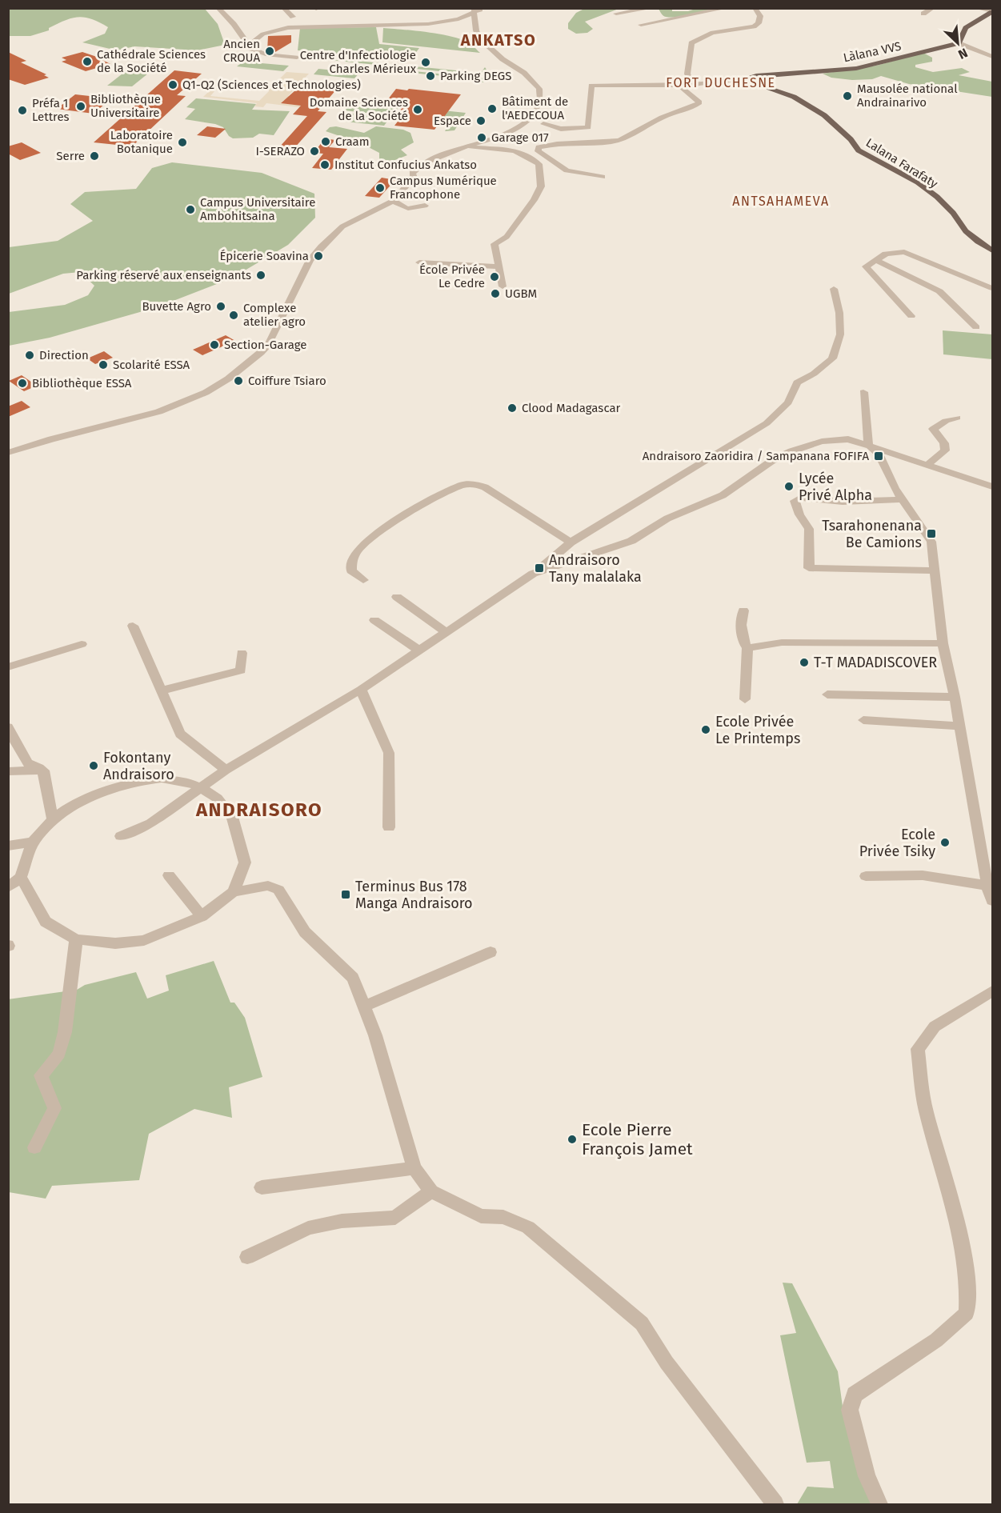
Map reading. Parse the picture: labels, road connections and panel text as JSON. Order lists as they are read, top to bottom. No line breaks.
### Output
{"streets":{"main road":["Làlana VVS","Lalana Farafaty"]},"crossings":[["Làlana VVS","Lalana Farafaty"]],"districts":["ANKATSO","FORT DUCHESNE","ANTSAHAMEVA","ANDRAISORO"],"places":{"other":["Ancien CROUA","Cathédrale Sciences de la Société","Centre d'Infectiologie Charles Mérieux","Parking DEGS","Q1-Q2 (Sciences et Technologies)","Mausolée national Andrainarivo","Bibliothèque Universitaire","Bâtiment de l'AEDECOUA","Domaine Sciences de la Société","Préfa 1 Lettres","Espace","Garage 017","Craam","Laboratoire Botanique","I-SERAZO","Serre","Institut Confucius Ankatso","Campus Numérique Francophone","Campus Universitaire Ambohitsaina","Épicerie Soavina","Parking réservé aux enseignants","École Privée Le Cedre","UGBM","Buvette Agro","Complexe atelier agro","Section-Garage","Direction","Scolarité ESSA","Coiffure Tsiaro","Bibliothèque ESSA","Clood Madagascar","Lycée Privé Alpha","T-T MADADISCOVER","Ecole Privée Le Printemps","Fokontany Andraisoro","Ecole Privée Tsiky","Ecole Pierre François Jamet"],"transit":["Andraisoro Zaoridira / Sampanana FOFIFA","Tsarahonenana Be Camions","Andraisoro Tany malalaka","Terminus Bus 178 Manga Andraisoro"]},"north":"bottom right"}
